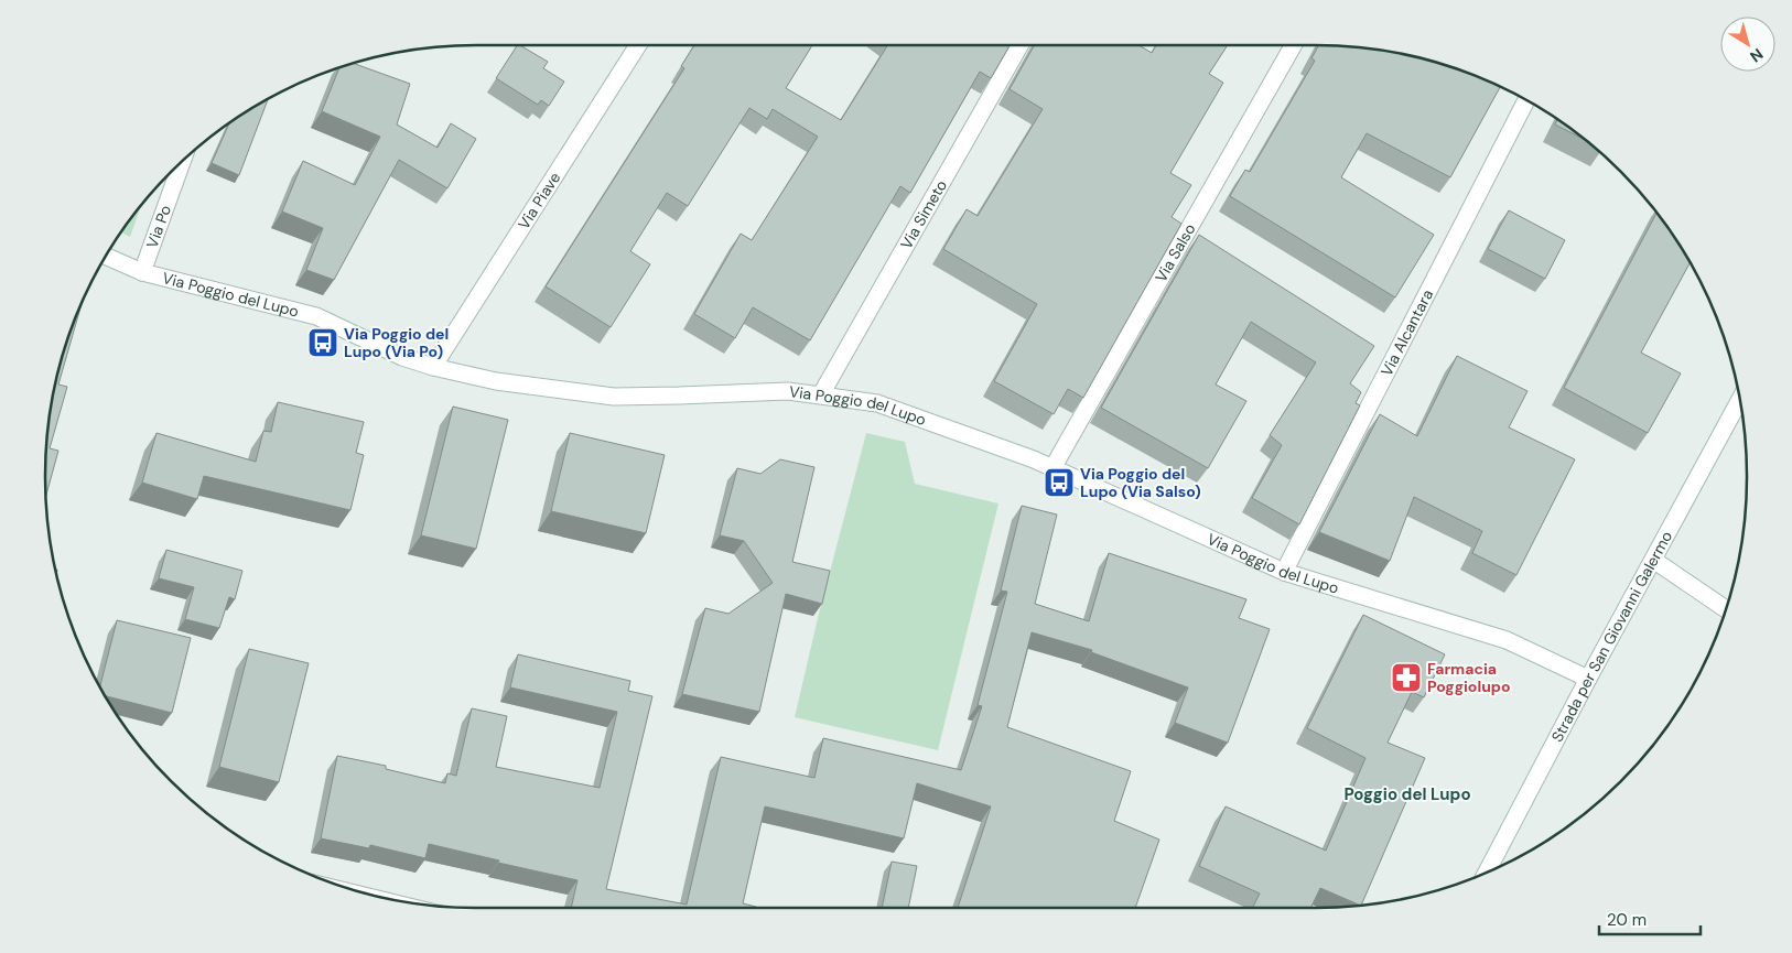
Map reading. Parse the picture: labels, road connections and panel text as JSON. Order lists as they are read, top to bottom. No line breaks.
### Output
{"streets":{"street":["Via Piave","Via Simeto","Via Po","Via Salso","Via Poggio del Lupo","Via Alcantara","Strada per San Giovanni Galermo"]},"crossings":[["Via Piave","Via Poggio del Lupo"],["Via Simeto","Via Poggio del Lupo"],["Via Po","Via Poggio del Lupo"],["Via Salso","Via Poggio del Lupo"],["Via Poggio del Lupo","Via Alcantara"],["Via Poggio del Lupo","Strada per San Giovanni Galermo"]],"districts":["Poggio del Lupo"],"places":{"bus stop":["Via Poggio del Lupo (Via Po)","Via Poggio del Lupo (Via Salso)"],"pharmacy":["Farmacia Poggiolupo"]},"scale_bar":"20 m","north":"bottom right"}
